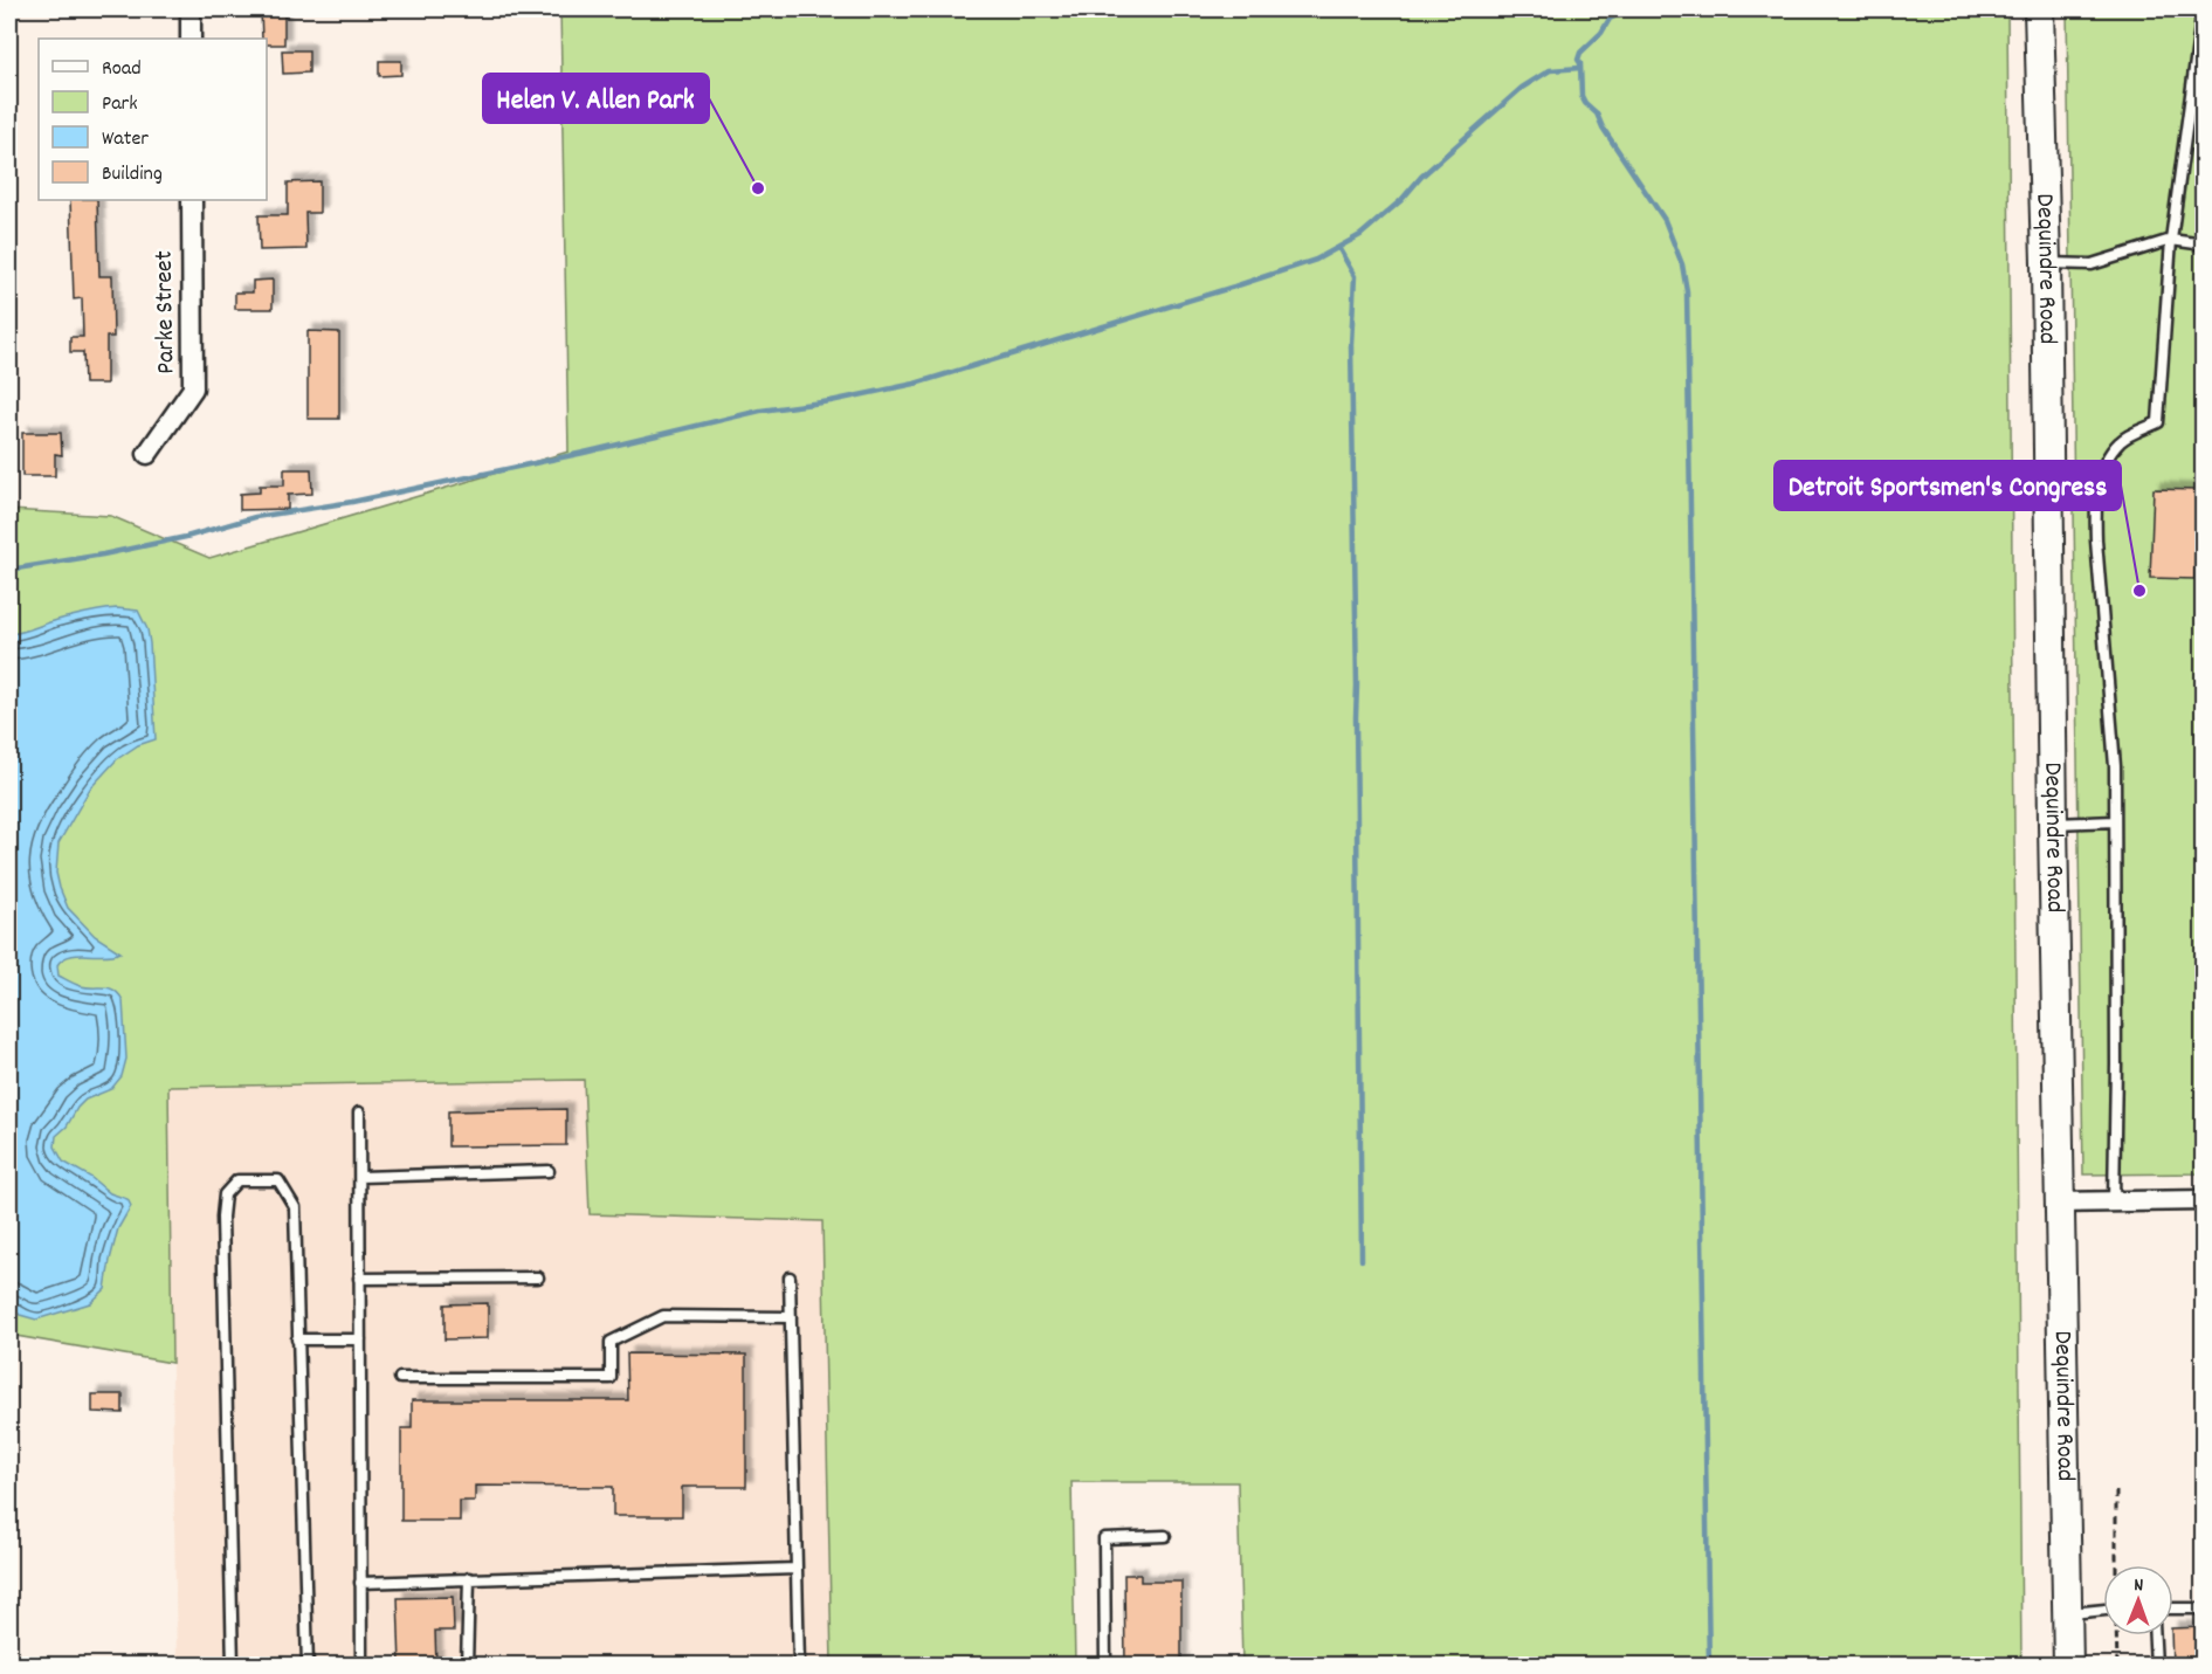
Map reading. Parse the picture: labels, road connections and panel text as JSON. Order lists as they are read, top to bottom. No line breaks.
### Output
{"streets":{"main road":["Dequindre Road"],"street":["Parke Street"]},"places":["Helen V. Allen Park","Detroit Sportsmen's Congress"],"legend":["Road","Park","Water","Building"],"north":"top"}
